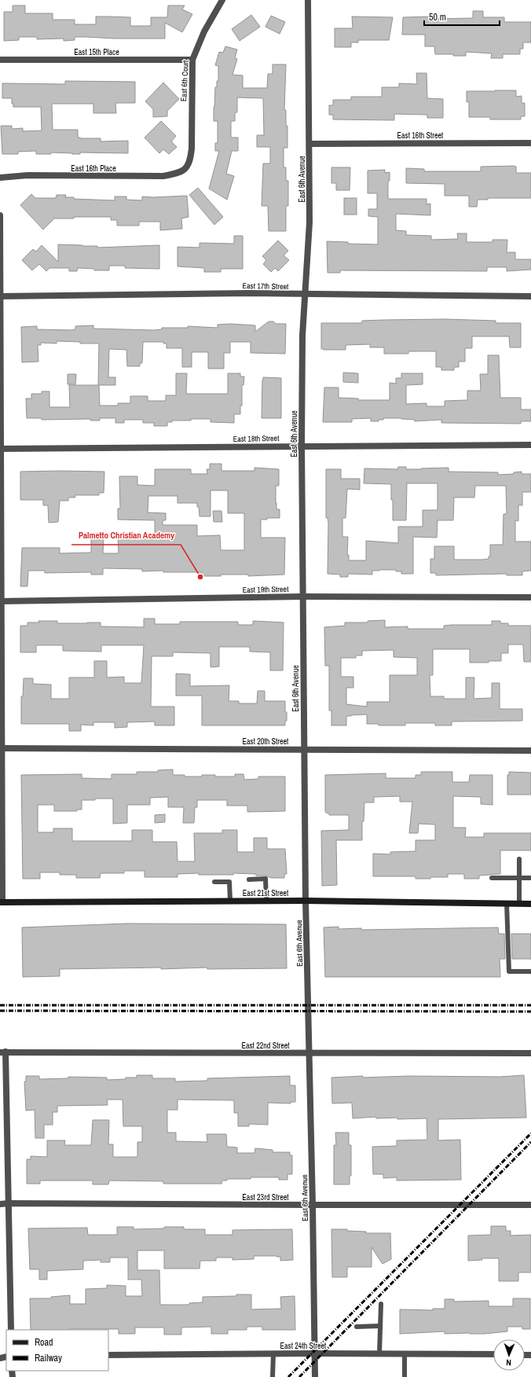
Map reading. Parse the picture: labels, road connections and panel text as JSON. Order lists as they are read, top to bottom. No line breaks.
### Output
{"streets":{"main road":["East 21st Street"],"street":["East 15th Place","East 6th Court","East 16th Street","East 16th Place","East 6th Avenue","East 17th Street","East 18th Street","East 19th Street","East 20th Street","East 22nd Street","East 23rd Street","East 24th Street"]},"crossings":[["East 15th Place","East 6th Court"],["East 6th Court","East 16th Place"],["East 16th Street","East 6th Avenue"],["East 6th Avenue","East 17th Street"],["East 6th Avenue","East 18th Street"],["East 6th Avenue","East 19th Street"],["East 6th Avenue","East 20th Street"],["East 6th Avenue","East 21st Street"],["East 6th Avenue","East 22nd Street"],["East 6th Avenue","East 23rd Street"],["East 6th Avenue","East 24th Street"]],"places":["Palmetto Christian Academy"],"legend":["Road","Railway"],"scale_bar":"50 m","north":"bottom"}
